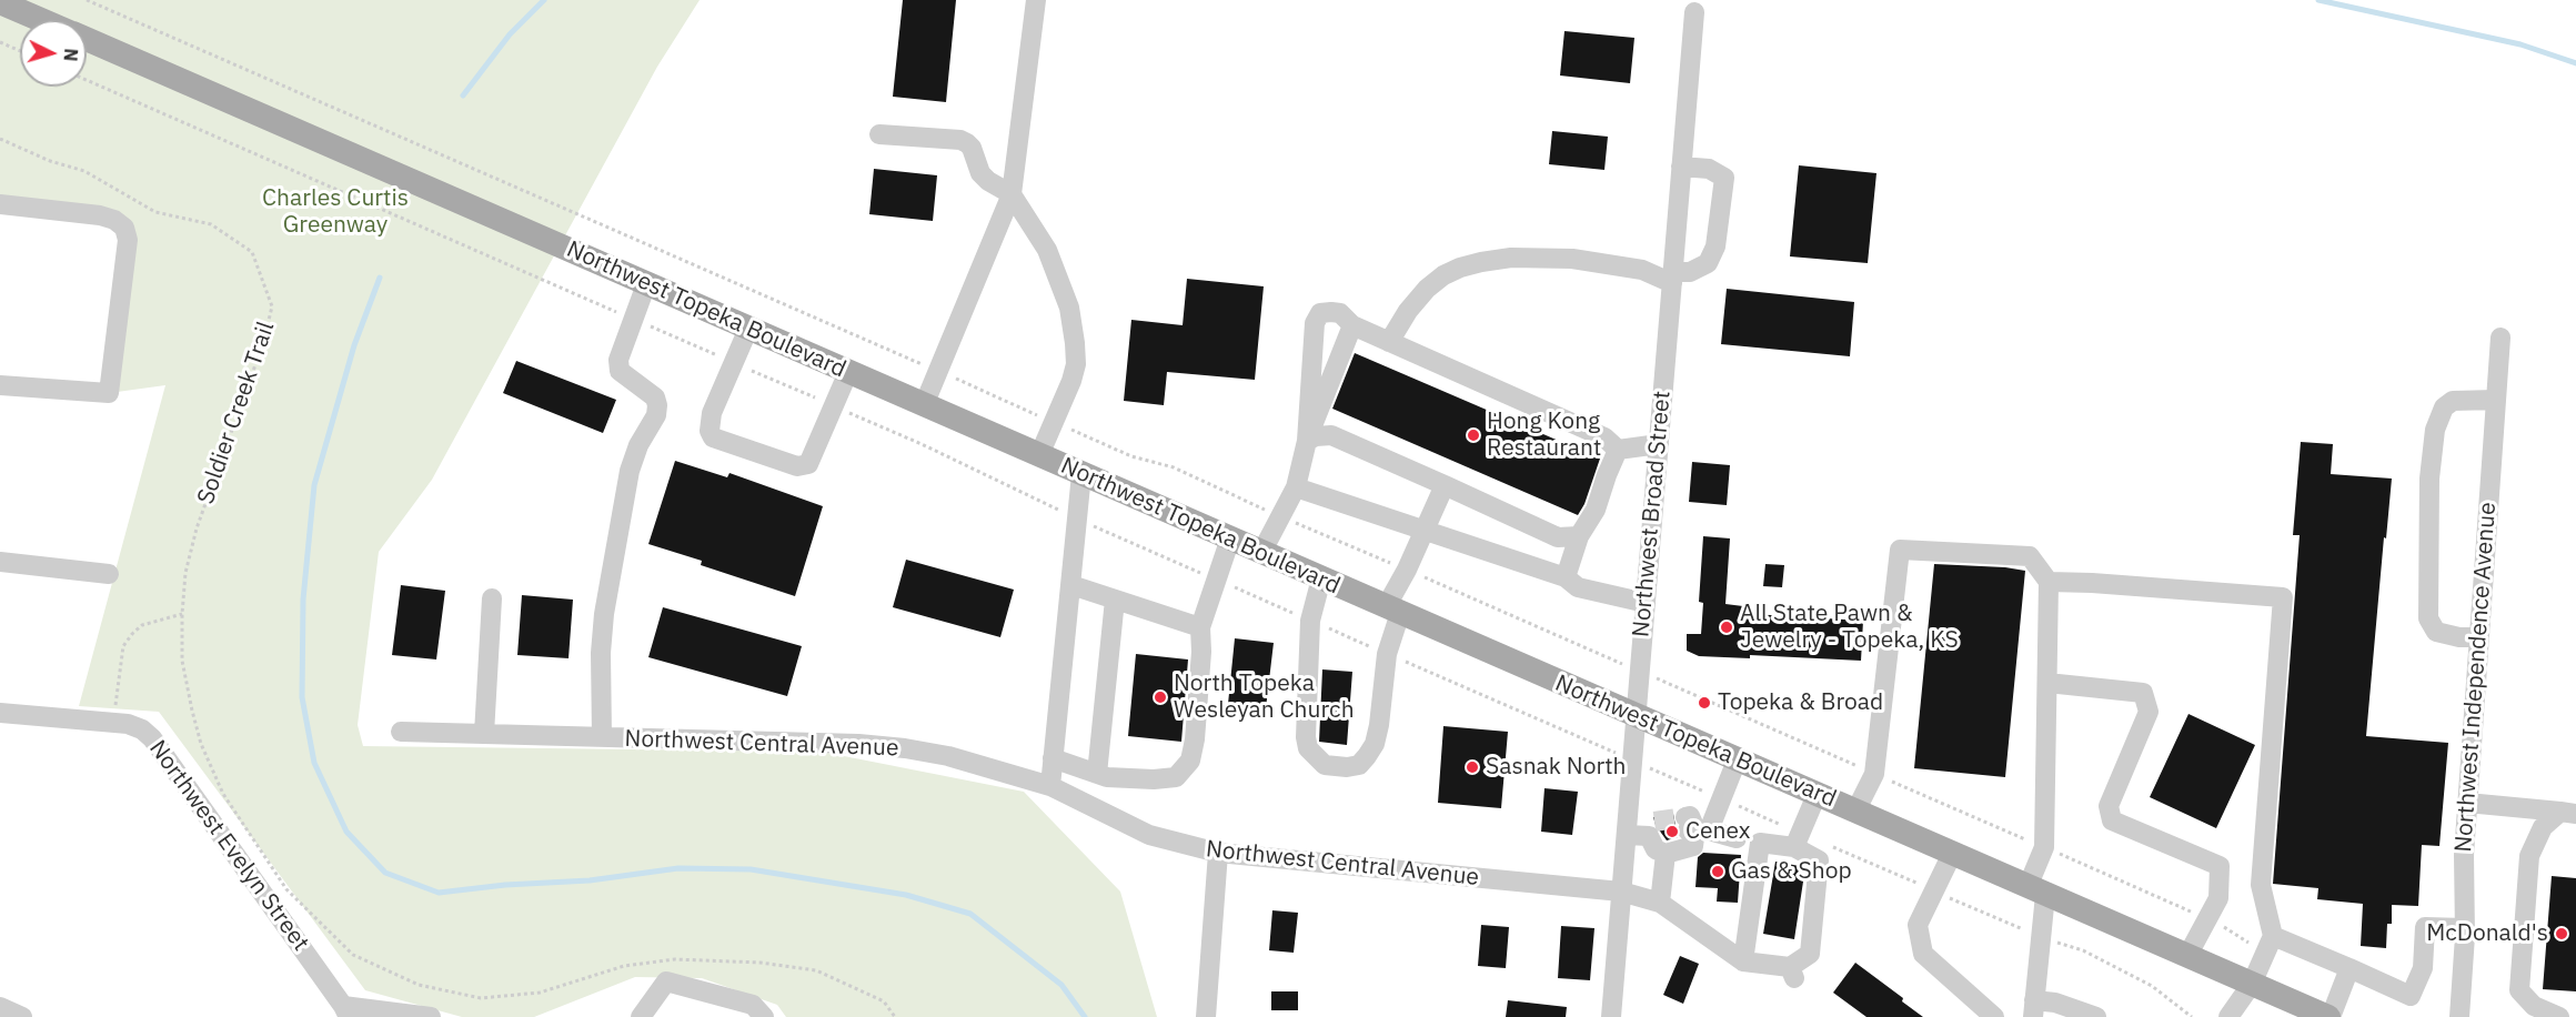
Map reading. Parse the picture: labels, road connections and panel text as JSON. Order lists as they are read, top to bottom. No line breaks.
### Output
{"streets":{"main road":["Northwest Topeka Boulevard"],"street":["Northwest Broad Street","Northwest Independence Avenue","Northwest Central Avenue","Northwest Evelyn Street"],"path":["Soldier Creek Trail"]},"crossings":[["Northwest Topeka Boulevard","Northwest Broad Street"],["Northwest Broad Street","Northwest Central Avenue"]],"parks":["Charles Curtis Greenway"],"places":["Hong Kong Restaurant","All State Pawn & Jewelry - Topeka, KS","North Topeka Wesleyan Church","Topeka & Broad","Sasnak North","Cenex","Gas & Shop","McDonald's"],"north":"right"}
